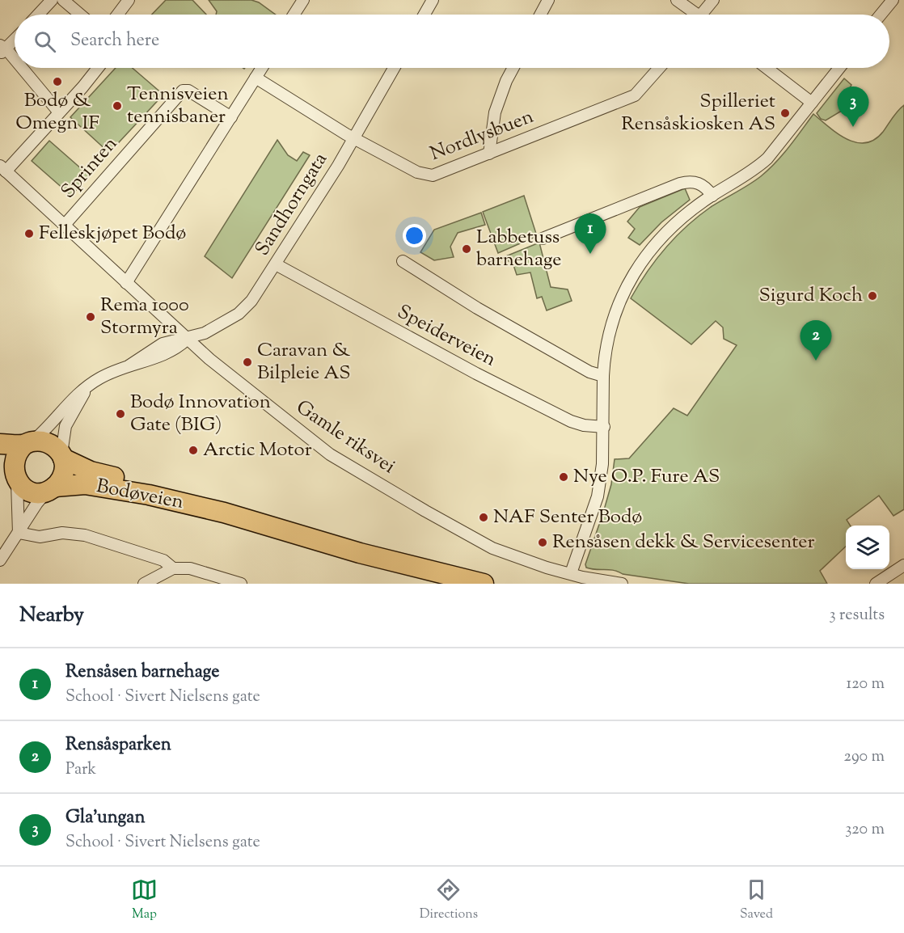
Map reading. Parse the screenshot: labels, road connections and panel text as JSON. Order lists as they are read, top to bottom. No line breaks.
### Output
{"streets":{"highway":["Bodøveien"],"street":["Nordlysbuen","Sprinten","Sandhorngata","Speiderveien","Gamle riksvei"]},"crossings":[["Nordlysbuen","Sandhorngata"],["Sprinten","Gamle riksvei"],["Sandhorngata","Speiderveien"],["Sandhorngata","Gamle riksvei"],["Sandhorngata","Bodøveien"]],"places":["Bodø & Omegn IF","Tennisveien tennisbaner","Spilleriet Rensåskiosken AS","Felleskjøpet Bodø","Labbetuss barnehage","Sigurd Koch","Rema 1000 Stormyra","Caravan & Bilpleie AS","Bodø Innovation Gate (BIG)","Arctic Motor","Nye O.P. Fure AS","NAF Senter Bodø","Rensåsen dekk & Servicesenter"],"page":{"search":"Search here","pins":["3","1","2"],"heading":["Nearby","3 results"],"list":[{"mark":"1","name":"Rensåsen barnehage","note":"School · Sivert Nielsens gate","value":"120 m"},{"mark":"2","name":"Rensåsparken","note":"Park","value":"290 m"},{"mark":"3","name":"Gla'ungan","note":"School · Sivert Nielsens gate","value":"320 m"}],"nav":["Map","Directions","Saved"]}}
